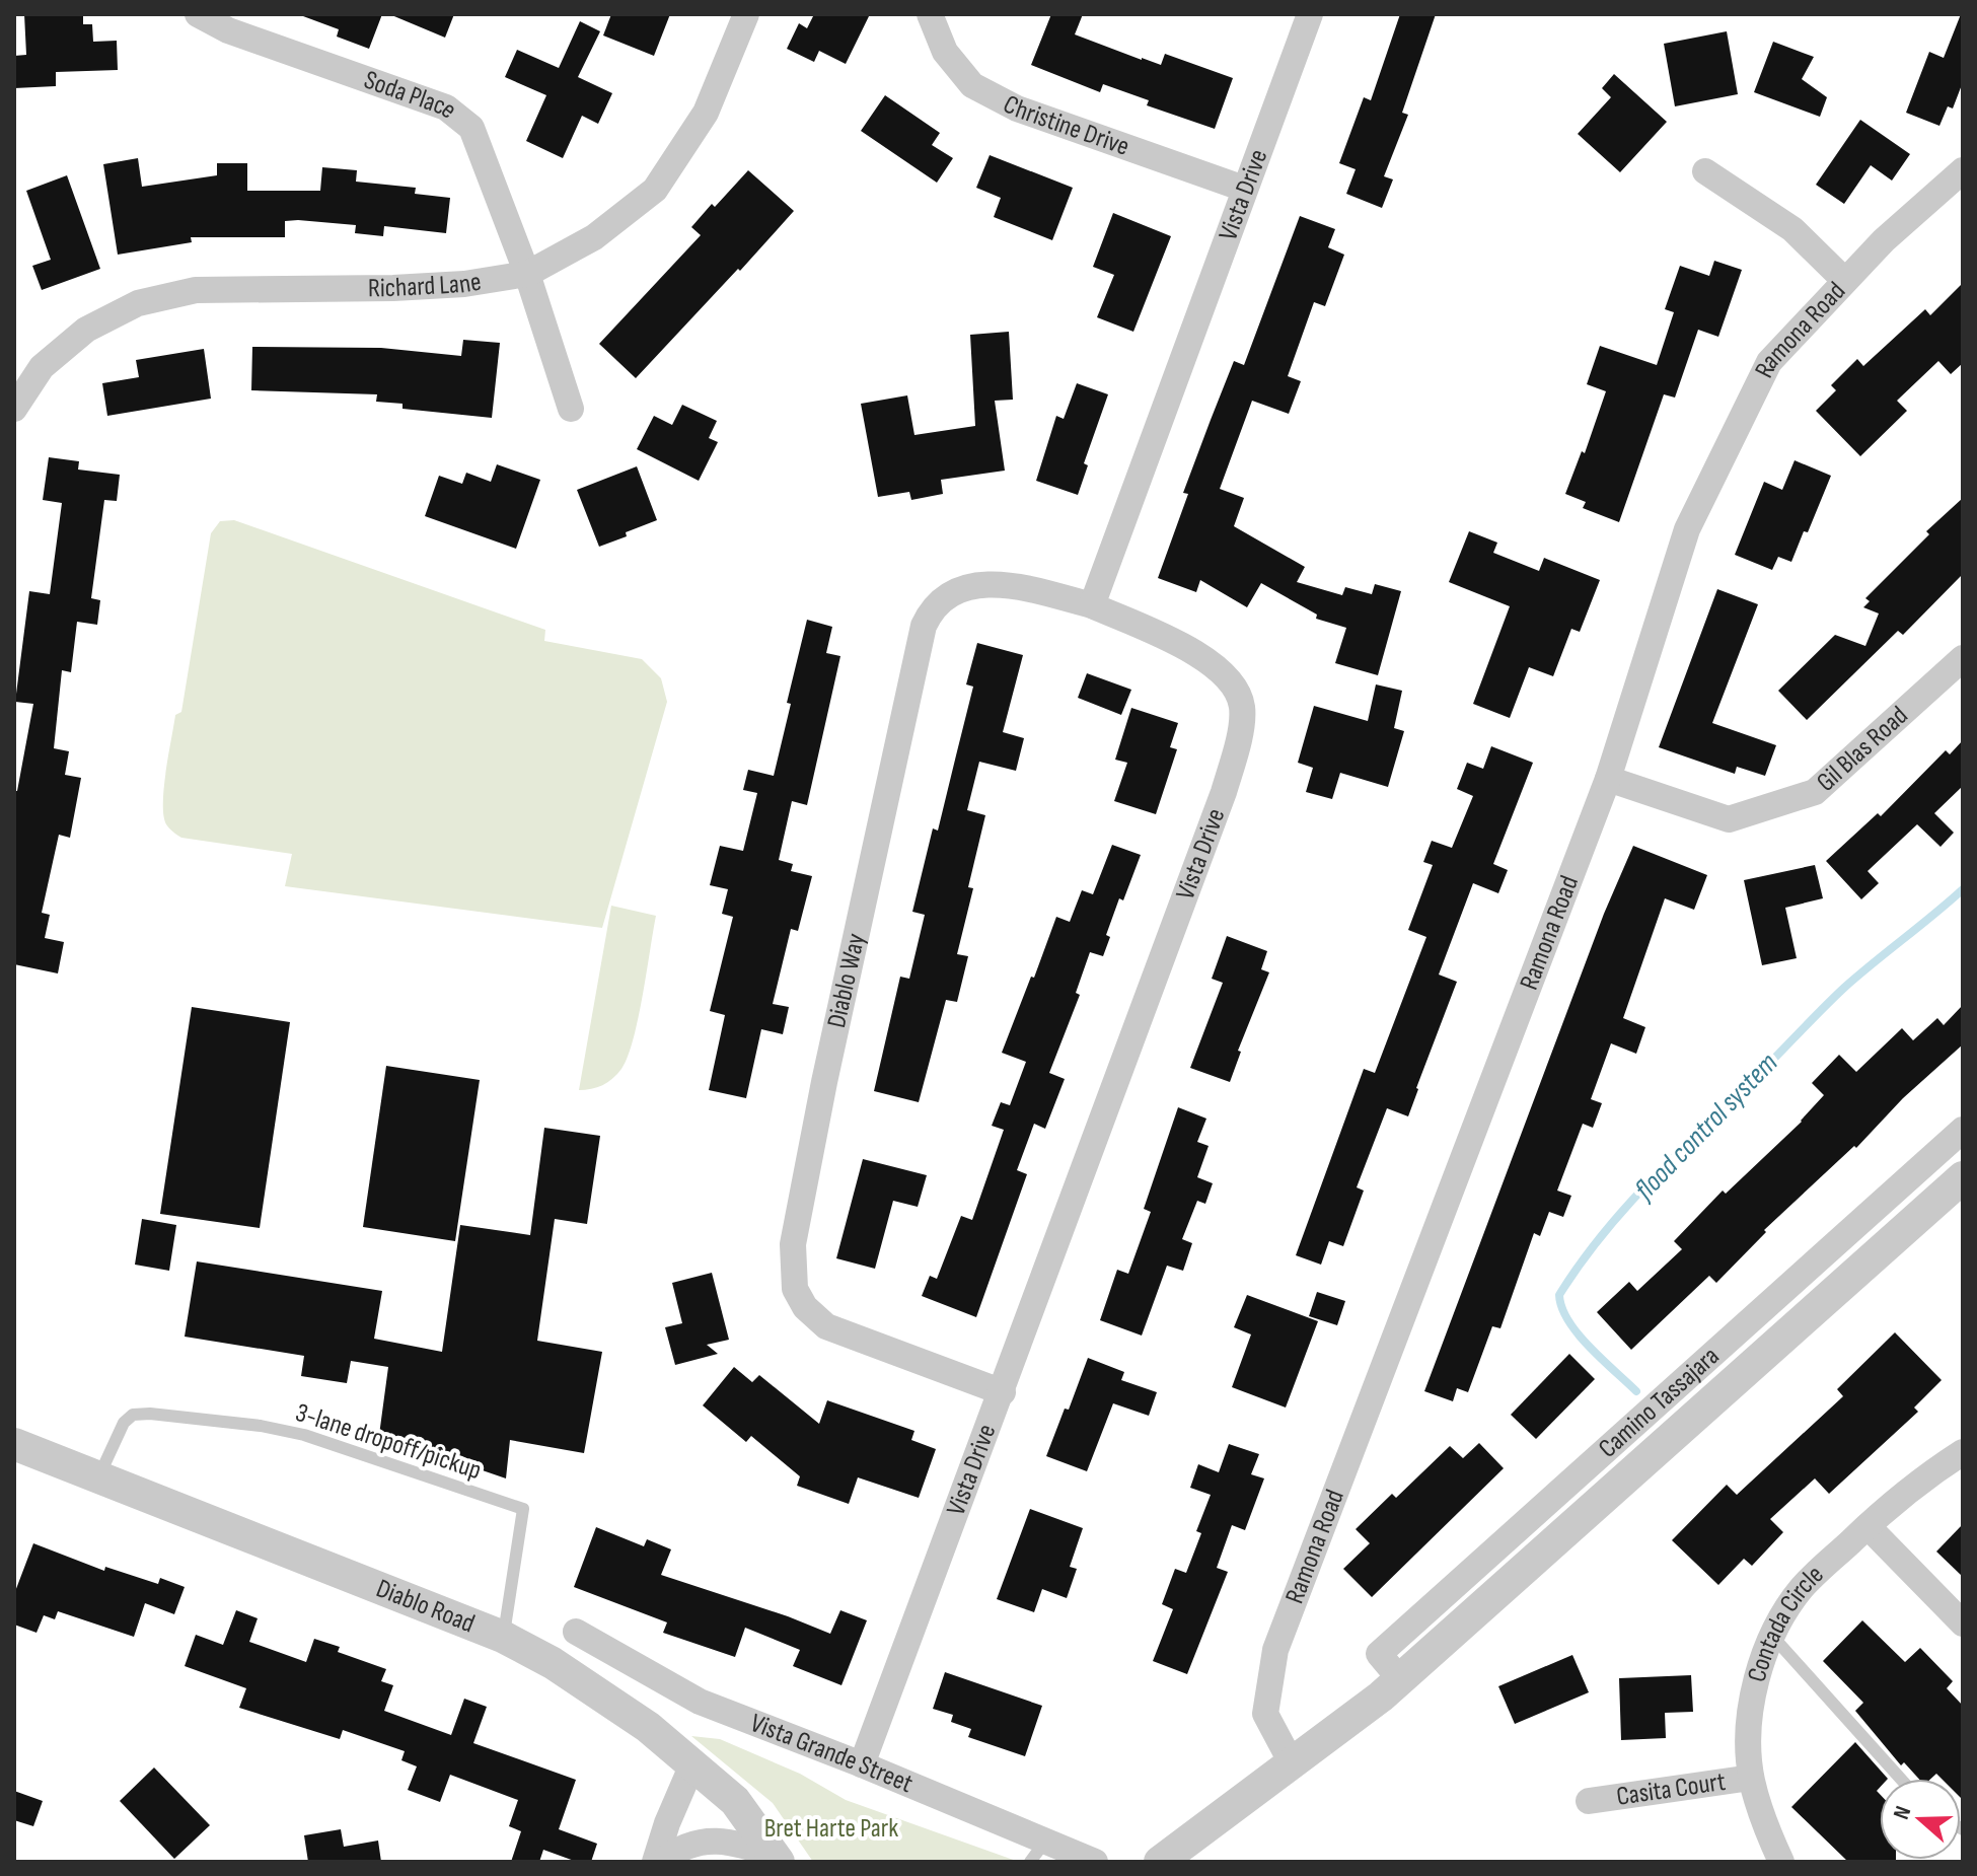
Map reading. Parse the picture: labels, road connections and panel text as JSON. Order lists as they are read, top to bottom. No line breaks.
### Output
{"streets":{"street":["Soda Place","Christine Drive","Vista Drive","Richard Lane","Ramona Road","Gil Blas Road","Diablo Way","Camino Tassajara","Diablo Road","Contada Circle","Vista Grande Street","Casita Court"],"lane":["3-lane dropoff/pickup"]},"crossings":[["Soda Place","Richard Lane"],["Christine Drive","Vista Drive"],["Vista Drive","Diablo Way"],["Vista Drive","Vista Grande Street"],["Ramona Road","Gil Blas Road"],["Ramona Road","Camino Tassajara"],["3-lane dropoff/pickup","Diablo Road"],["Contada Circle","Casita Court"]],"water":["flood control system"],"parks":["Bret Harte Park"],"north":"left"}
